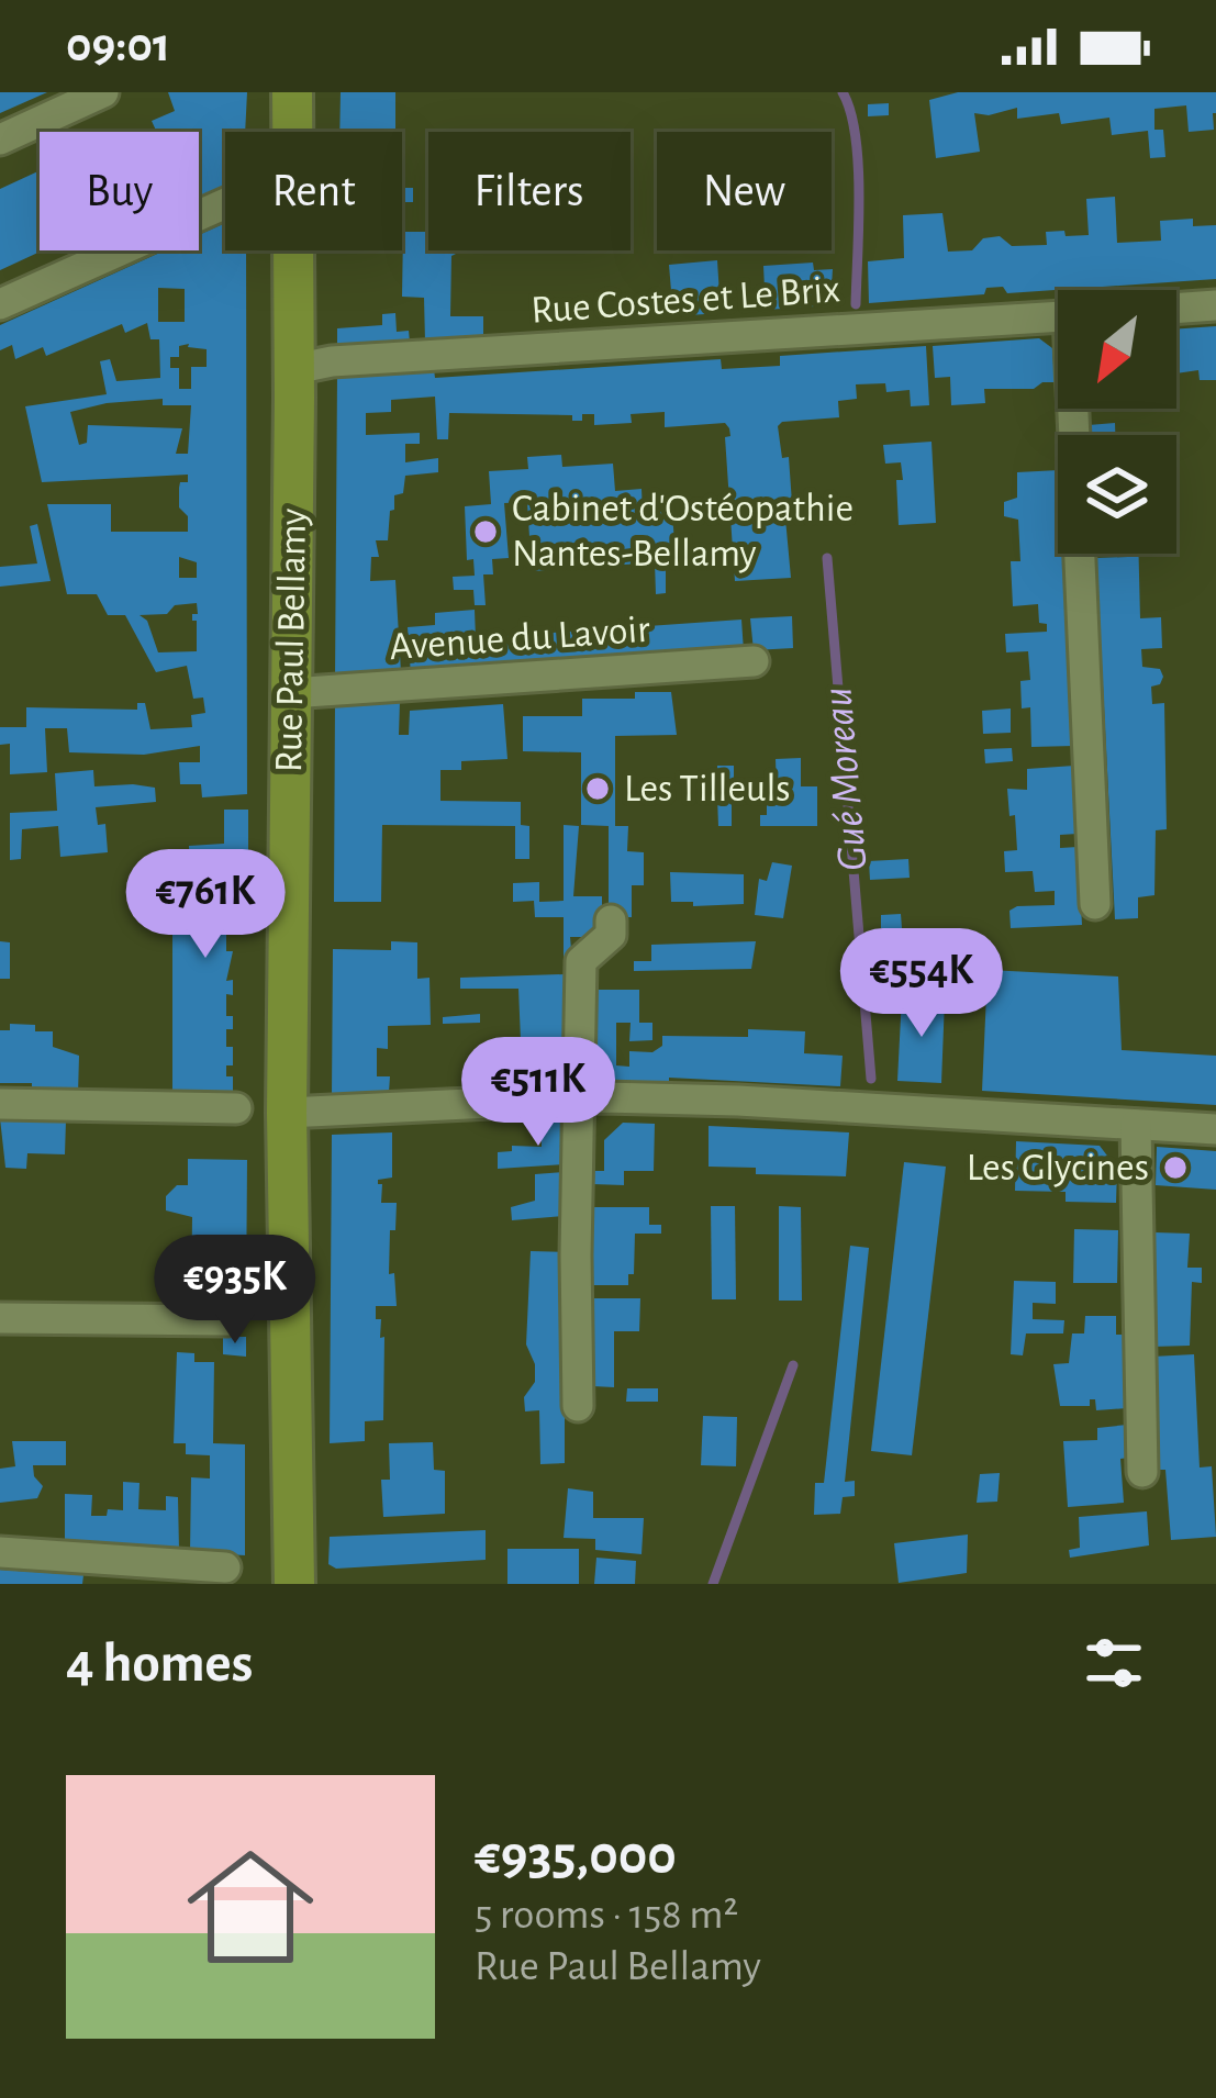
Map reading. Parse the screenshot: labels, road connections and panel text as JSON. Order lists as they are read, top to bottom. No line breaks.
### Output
{"streets":{"main road":["Rue Paul Bellamy"],"street":["Rue Costes et Le Brix","Avenue du Lavoir"]},"crossings":[["Rue Costes et Le Brix","Rue Paul Bellamy"],["Avenue du Lavoir","Rue Paul Bellamy"]],"water":["Gué Moreau"],"places":["Cabinet d'Ostéopathie Nantes-Bellamy","Les Tilleuls","Les Glycines"],"north":"bottom left","page":{"status":"09:01","chip":["Buy","Rent","Filters","New"],"price":["€761K","€554K","€511K","€935K"],"heading":"4 homes","list":[{"name":"€935,000","note":"5 rooms · 158 m² · Rue Paul Bellamy"}]}}
